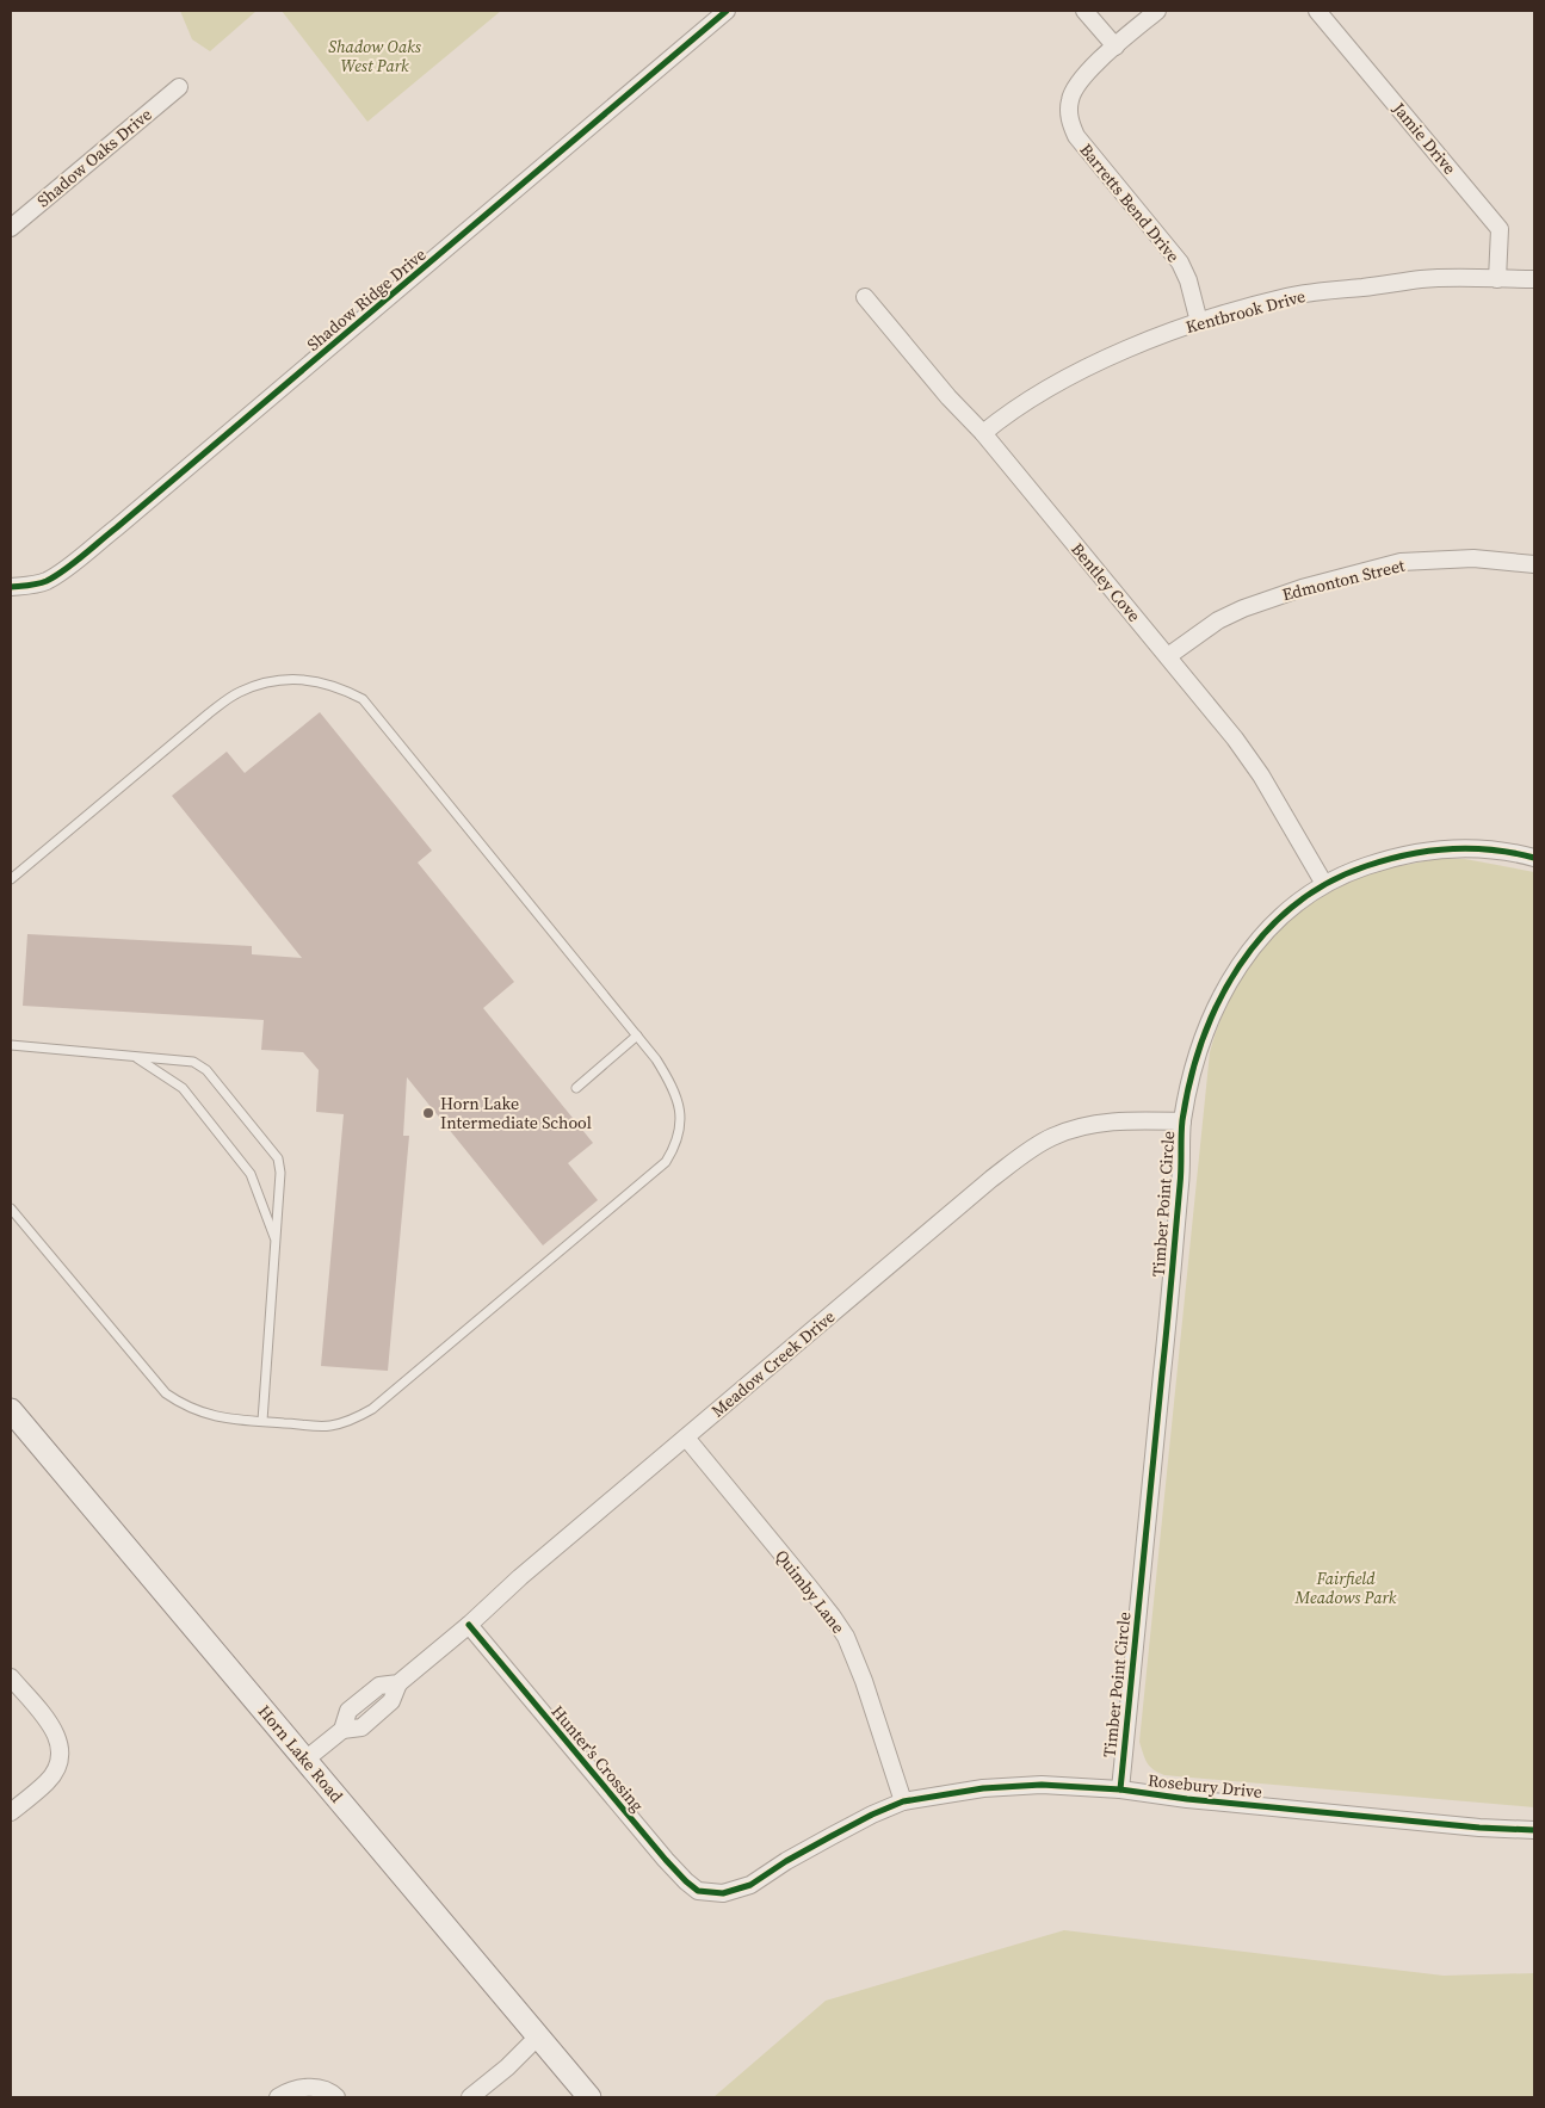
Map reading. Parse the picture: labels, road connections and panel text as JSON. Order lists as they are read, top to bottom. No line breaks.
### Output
{"streets":{"main road":["Horn Lake Road"],"street":["Jamie Drive","Shadow Oaks Drive","Barretts Bend Drive","Shadow Ridge Drive","Kentbrook Drive","Edmonton Street","Bentley Cove","Timber Point Circle","Meadow Creek Drive","Quimby Lane","Hunter's Crossing","Rosebury Drive"]},"crossings":[["Jamie Drive","Kentbrook Drive"],["Barretts Bend Drive","Kentbrook Drive"],["Kentbrook Drive","Bentley Cove"],["Edmonton Street","Bentley Cove"],["Bentley Cove","Timber Point Circle"],["Timber Point Circle","Meadow Creek Drive"],["Timber Point Circle","Rosebury Drive"],["Meadow Creek Drive","Quimby Lane"],["Meadow Creek Drive","Horn Lake Road"],["Meadow Creek Drive","Hunter's Crossing"],["Quimby Lane","Rosebury Drive"],["Hunter's Crossing","Rosebury Drive"]],"parks":["Shadow Oaks West Park","Fairfield Meadows Park"],"places":["Horn Lake Intermediate School"]}
